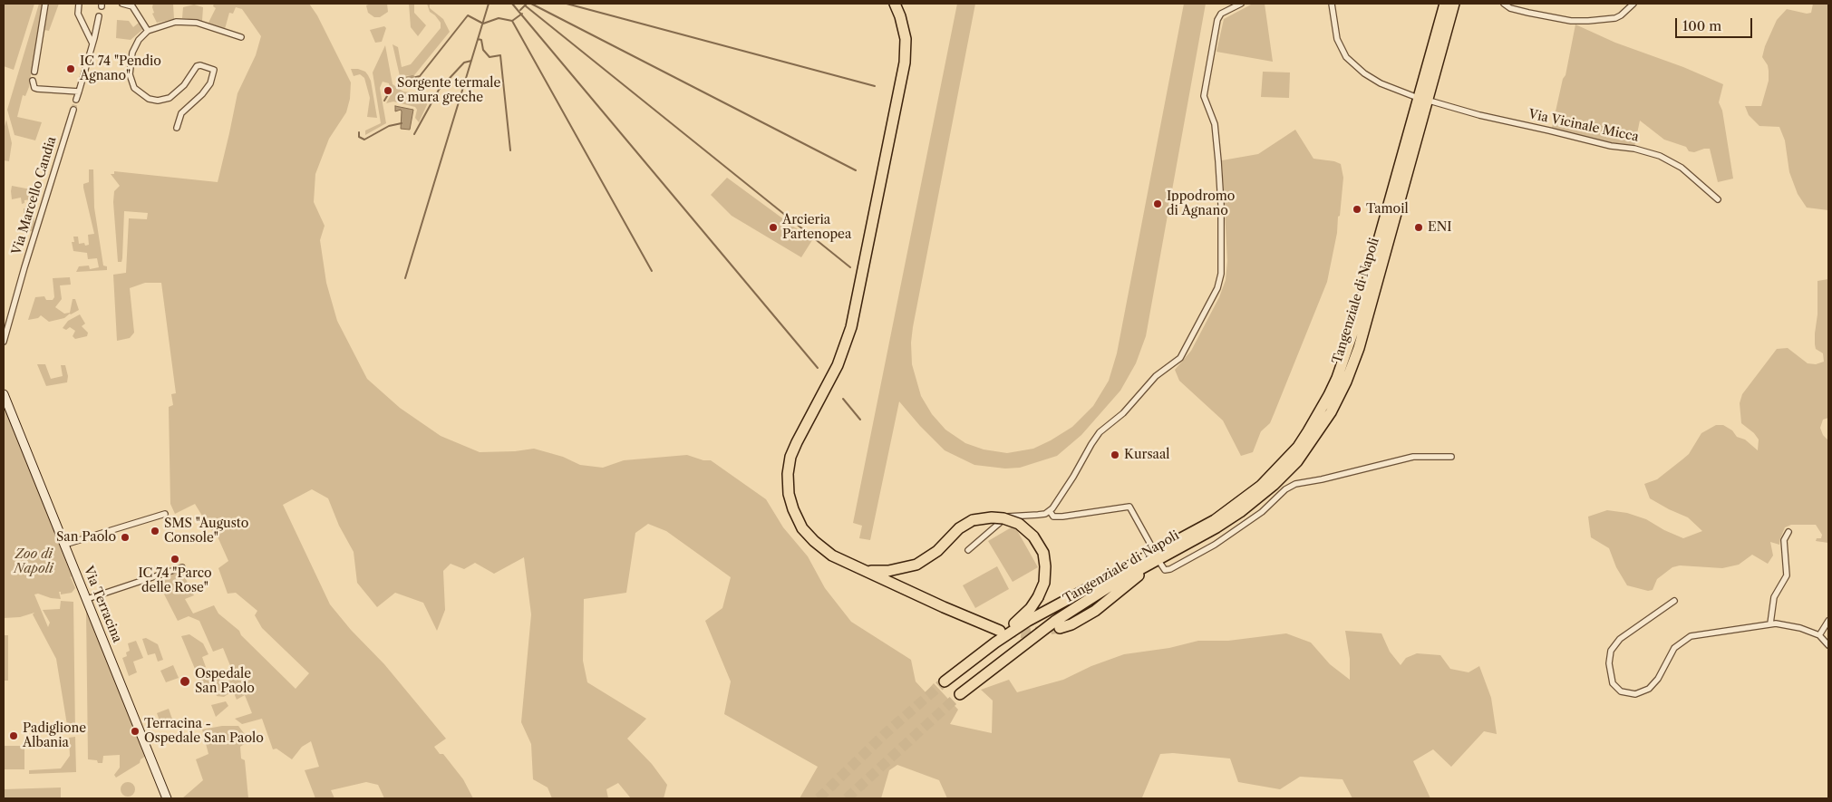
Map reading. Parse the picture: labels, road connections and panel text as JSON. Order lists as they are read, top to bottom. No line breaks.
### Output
{"streets":{"highway":["Tangenziale di Napoli"],"main road":["Via Terracina"],"street":["Via Vicinale Micca","Via Marcello Candia"]},"parks":["Zoo di Napoli"],"places":["IC 74 \"Pendio Agnano\"","Sorgente termale e mura greche","Ippodromo di Agnano","Tamoil","Arcieria Partenopea","ENI","Kursaal","SMS \"Augusto Console\"","San Paolo","IC 74 \"Parco delle Rose\"","Ospedale San Paolo","Terracina - Ospedale San Paolo","Padiglione Albania"],"scale_bar":"100 m"}
